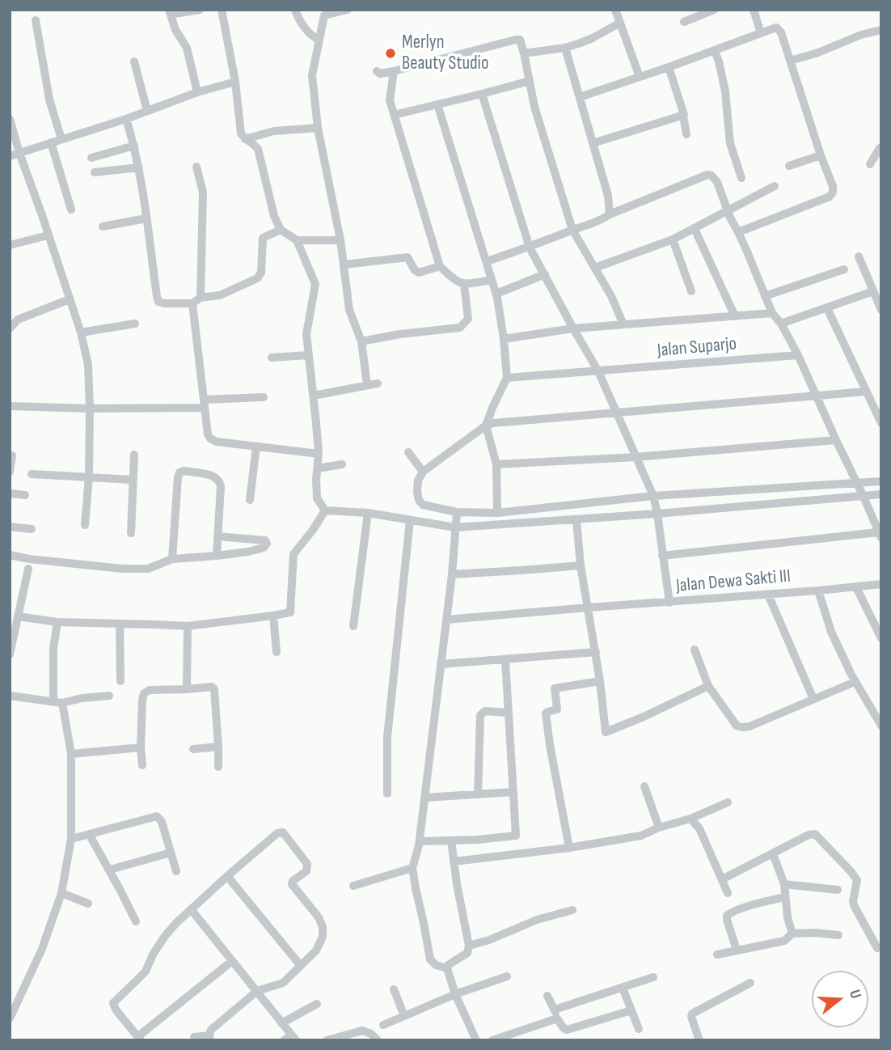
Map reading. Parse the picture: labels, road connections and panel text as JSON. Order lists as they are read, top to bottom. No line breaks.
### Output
{"streets":{"street":["Jalan Suparjo","Jalan Dewa Sakti III"]},"places":["Merlyn Beauty Studio"],"north":"right"}
